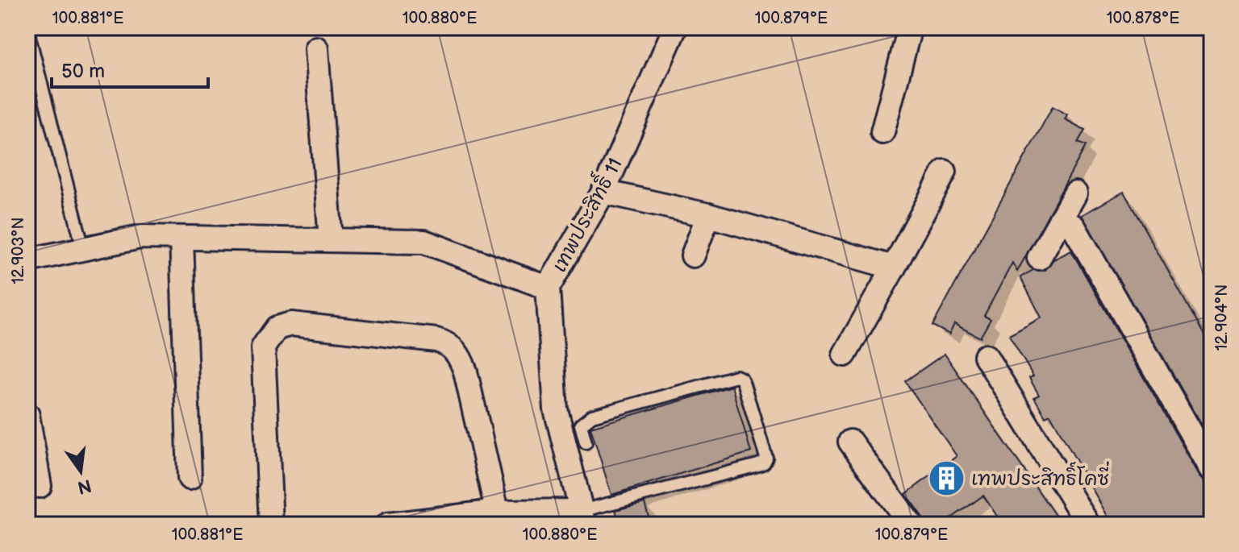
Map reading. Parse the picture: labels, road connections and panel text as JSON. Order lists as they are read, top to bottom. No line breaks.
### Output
{"streets":{"street":["เทพประสิทธิ์ 11"]},"places":{"building":["เทพประสิทธิ์โคซี่"]},"scale_bar":"50 m","north":"bottom","coordinates":["100.881°E","100.880°E","100.879°E","100.878°E","12.903°N","12.904°N"]}
